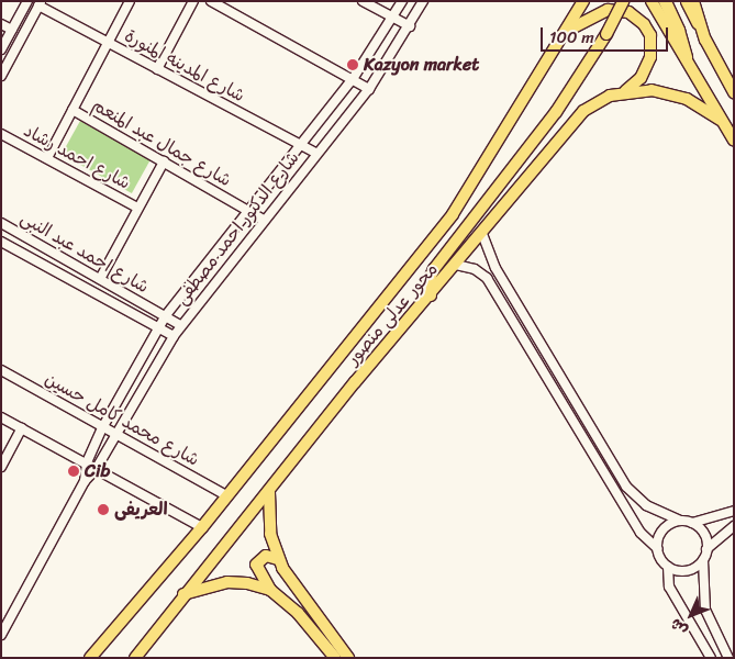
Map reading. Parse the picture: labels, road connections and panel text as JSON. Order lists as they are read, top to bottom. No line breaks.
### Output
{"streets":{"main road":["محور عدلى منصور"],"street":["شارع المدينه المنورة","شارع جمال عبد المنعم","شارع احمد رشاد","شارع الدكتور احمد مصطفى","شارع احمد عبد النبى","شارع محمد كامل حسين"]},"crossings":[["شارع المدينه المنورة","شارع الدكتور احمد مصطفى"],["شارع جمال عبد المنعم","شارع الدكتور احمد مصطفى"],["شارع الدكتور احمد مصطفى","شارع احمد عبد النبى"],["شارع الدكتور احمد مصطفى","شارع محمد كامل حسين"],["محور عدلى منصور","شارع محمد كامل حسين"]],"places":["Kazyon market","Cib","العريفى"],"scale_bar":"100 m","north":"bottom left"}
